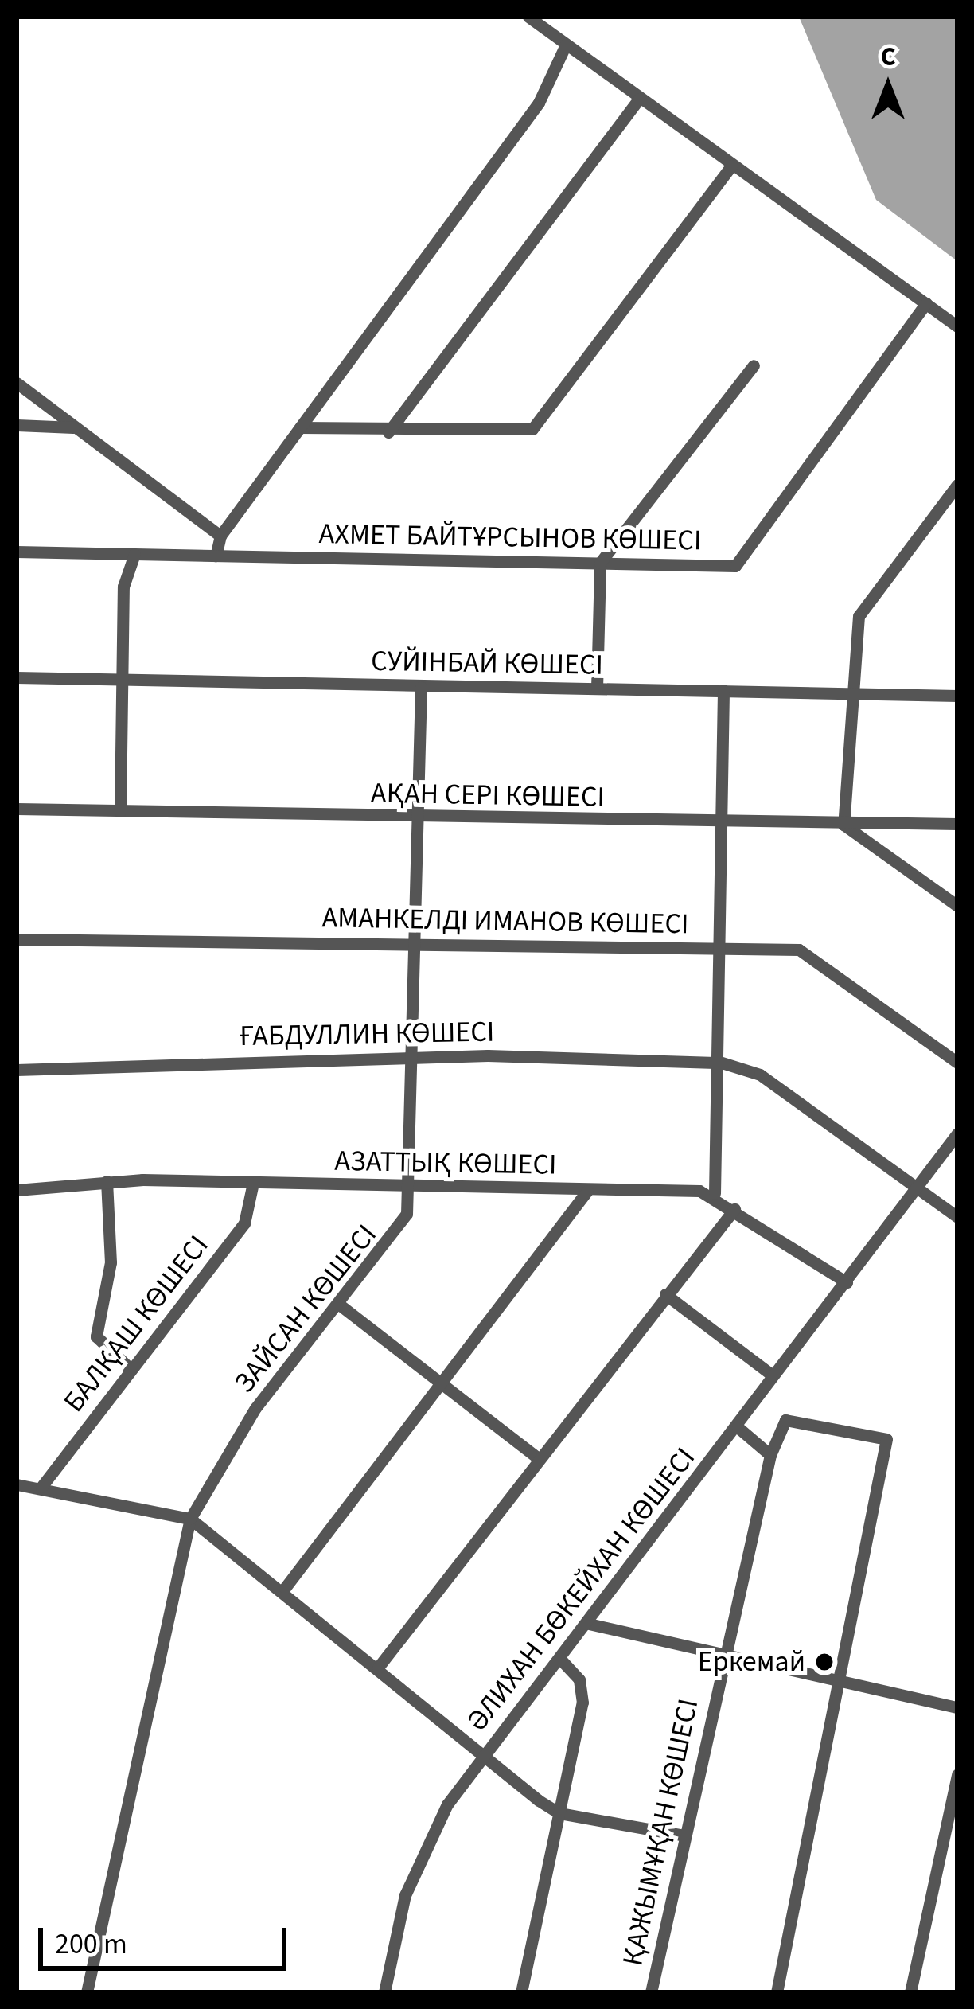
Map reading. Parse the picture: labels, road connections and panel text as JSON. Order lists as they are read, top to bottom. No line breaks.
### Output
{"streets":{"street":["АХМЕТ БАЙТҰРСЫНОВ КӨШЕСІ","СУЙІНБАЙ КӨШЕСІ","АҚАН СЕРІ КӨШЕСІ","АМАНКЕЛДІ ИМАНОВ КӨШЕСІ","ҒАБДУЛЛИН КӨШЕСІ","АЗАТТЫҚ КӨШЕСІ","ЗАЙСАН КӨШЕСІ","БАЛҚАШ КӨШЕСІ","ӘЛИХАН БӨКЕЙХАН КӨШЕСІ","ҚАЖЫМҰҚАН КӨШЕСІ"]},"crossings":[["СУЙІНБАЙ КӨШЕСІ","ЗАЙСАН КӨШЕСІ"],["АҚАН СЕРІ КӨШЕСІ","ЗАЙСАН КӨШЕСІ"],["АМАНКЕЛДІ ИМАНОВ КӨШЕСІ","ЗАЙСАН КӨШЕСІ"],["ҒАБДУЛЛИН КӨШЕСІ","ЗАЙСАН КӨШЕСІ"],["АЗАТТЫҚ КӨШЕСІ","ЗАЙСАН КӨШЕСІ"],["АЗАТТЫҚ КӨШЕСІ","БАЛҚАШ КӨШЕСІ"],["ЗАЙСАН КӨШЕСІ","ӘЛИХАН БӨКЕЙХАН КӨШЕСІ"]],"places":["Еркемай"],"scale_bar":"200 m","north":"top"}
